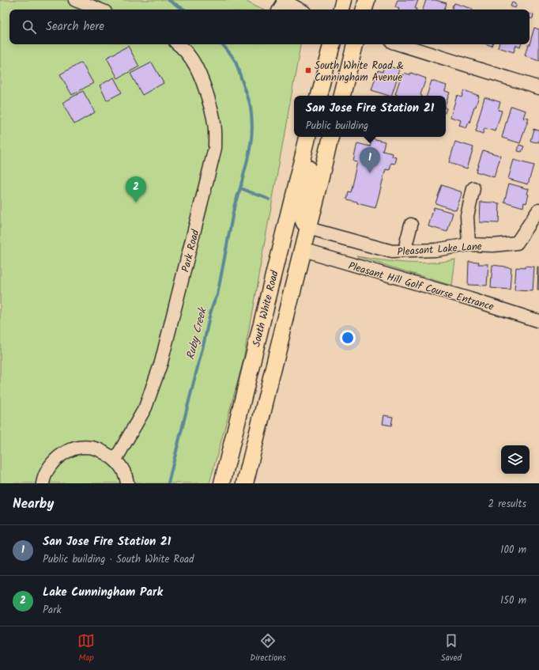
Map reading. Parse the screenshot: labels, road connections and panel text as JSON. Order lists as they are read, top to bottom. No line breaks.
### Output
{"streets":{"main road":["South White Road"],"street":["Pleasant Lake Lane","Park Road","Pleasant Hill Golf Course Entrance"]},"water":["Ruby Creek"],"places":{"transit":["South White Road & Cunningham Avenue"]},"page":{"search":"Search here","popup":["San Jose Fire Station 21","Public building"],"pins":["1","2"],"heading":["Nearby","2 results"],"list":[{"mark":"1","name":"San Jose Fire Station 21","note":"Public building · South White Road","value":"100 m"},{"mark":"2","name":"Lake Cunningham Park","note":"Park","value":"150 m"}],"nav":["Map","Directions","Saved"]}}
